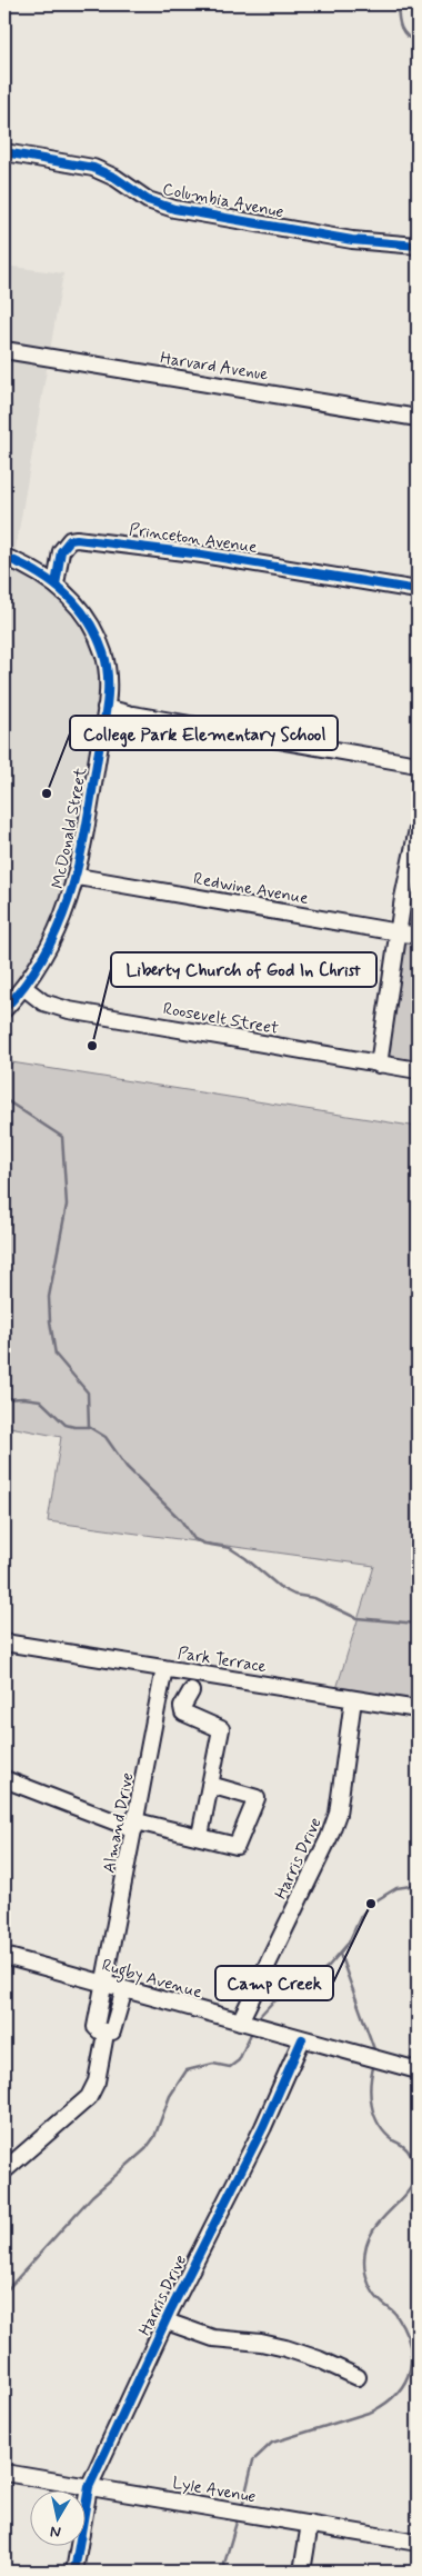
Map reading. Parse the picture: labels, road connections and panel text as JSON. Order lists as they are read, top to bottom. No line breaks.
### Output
{"streets":{"street":["Columbia Avenue","Harvard Avenue","Princeton Avenue","McDonald Street","Redwine Avenue","Roosevelt Street","Park Terrace","Almand Drive","Harris Drive","Rugby Avenue","Lyle Avenue"]},"crossings":[["Princeton Avenue","McDonald Street"],["McDonald Street","Redwine Avenue"],["McDonald Street","Roosevelt Street"],["Park Terrace","Almand Drive"],["Park Terrace","Harris Drive"],["Almand Drive","Rugby Avenue"],["Harris Drive","Rugby Avenue"],["Harris Drive","Lyle Avenue"]],"places":["College Park Elementary School","Liberty Church of God In Christ","Camp Creek"],"north":"bottom"}
